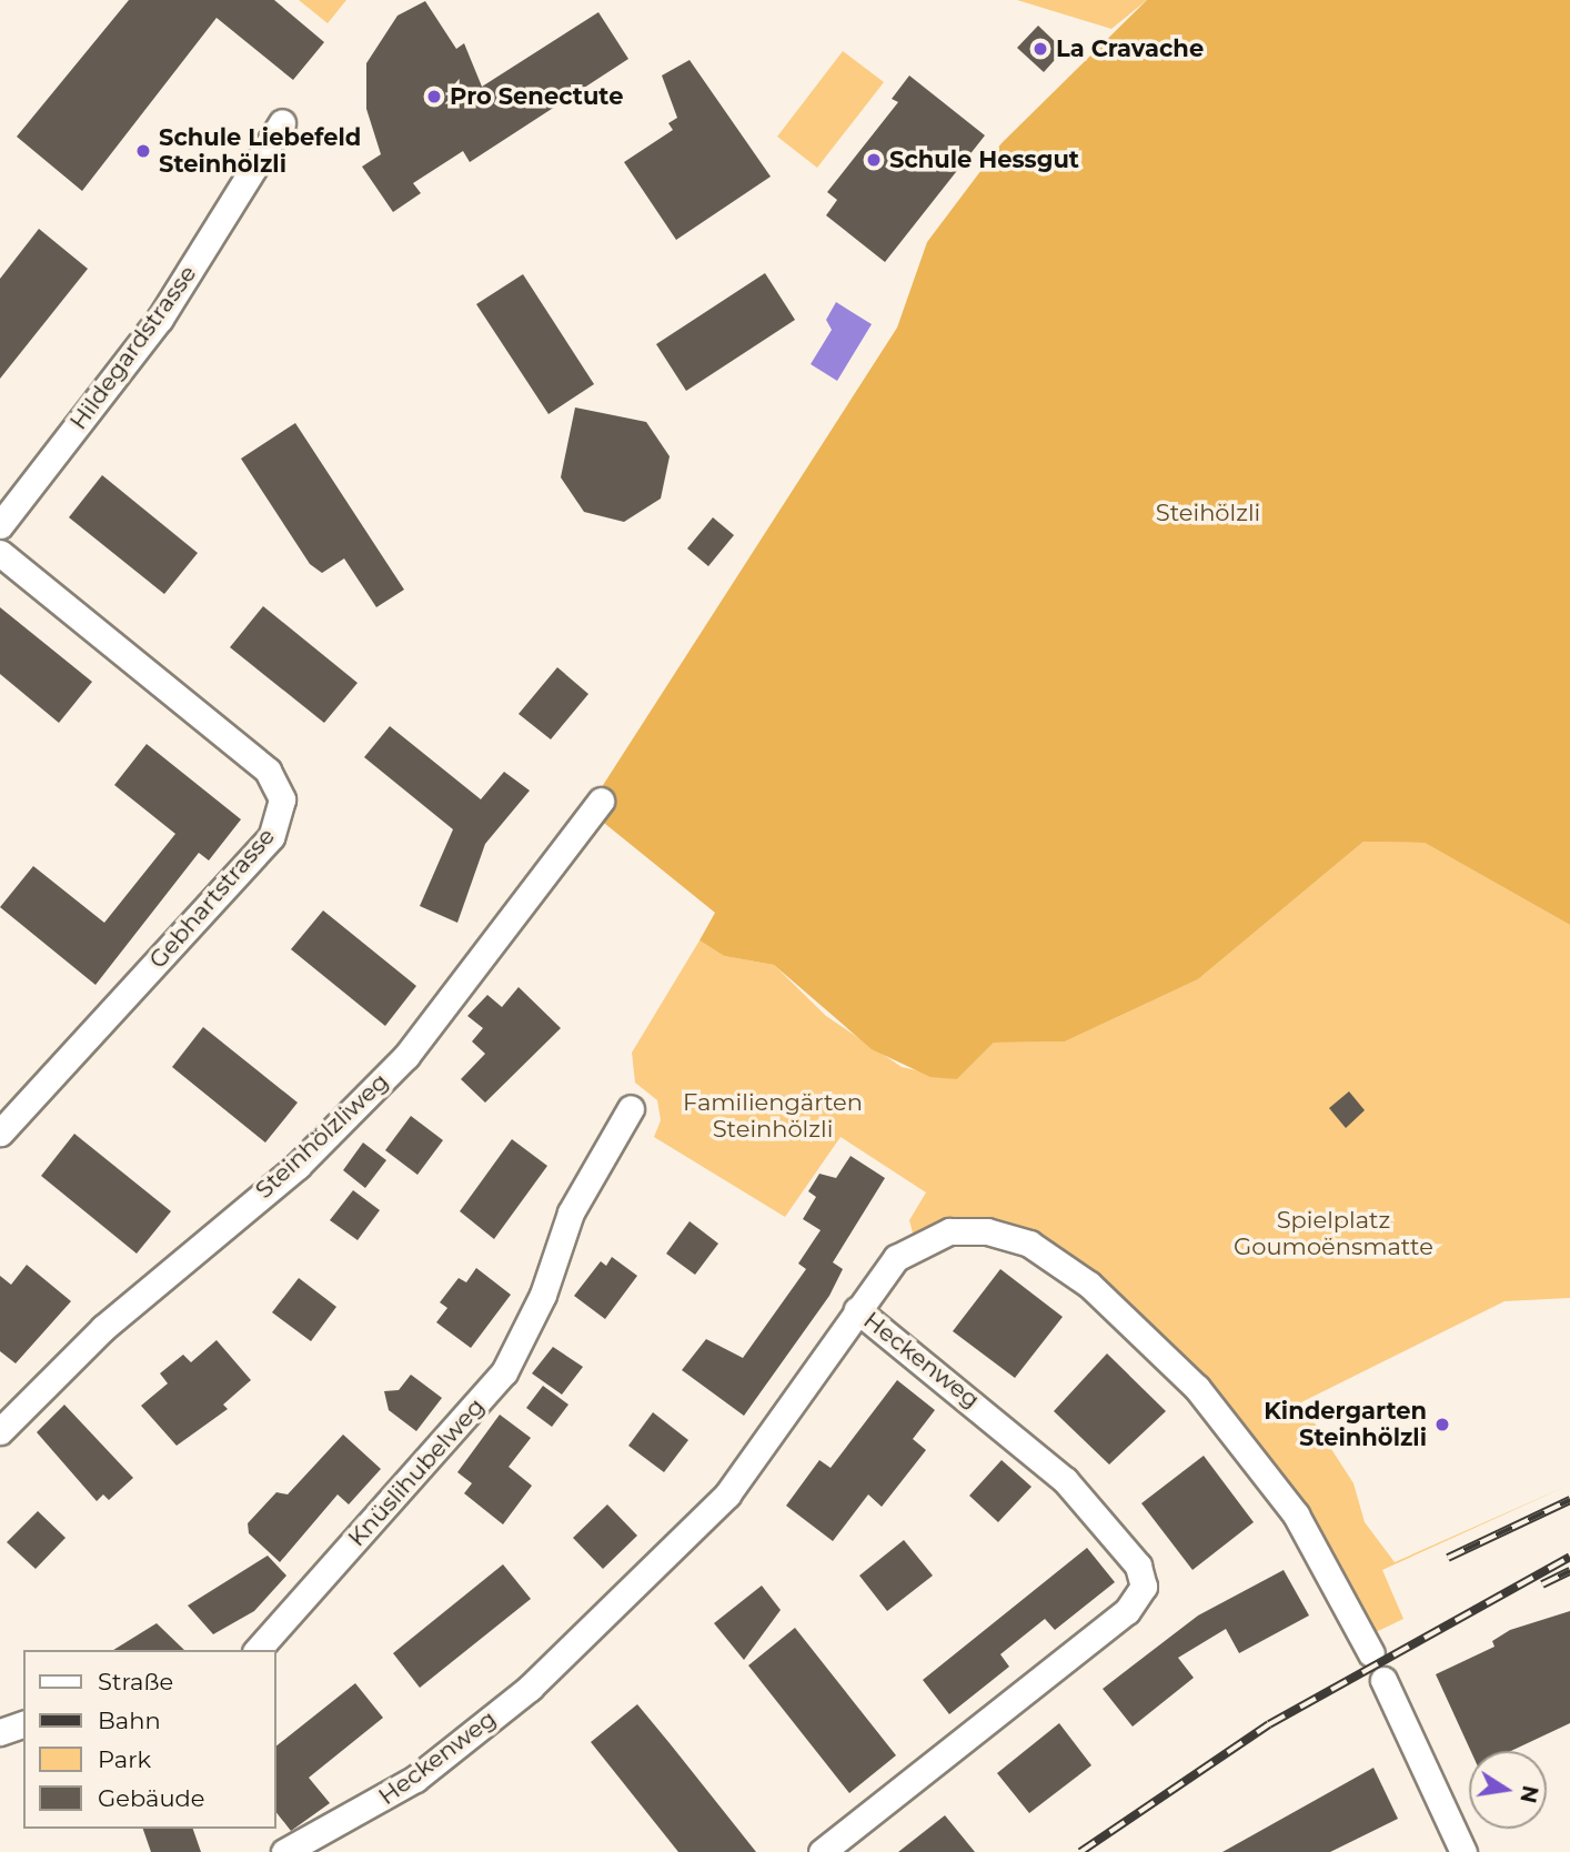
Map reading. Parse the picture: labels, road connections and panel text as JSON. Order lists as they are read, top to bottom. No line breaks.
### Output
{"streets":{"street":["Hildegardstrasse","Gebhartstrasse","Steinhölzliweg","Heckenweg","Knüslihubelweg"]},"parks":["Steihölzli","Familiengärten Steinhölzli","Spielplatz Goumoënsmatte"],"places":["La Cravache","Pro Senectute","Schule Liebefeld Steinhölzli","Schule Hessgut","Kindergarten Steinhölzli"],"legend":["Straße","Bahn","Park","Gebäude"],"north":"right"}
